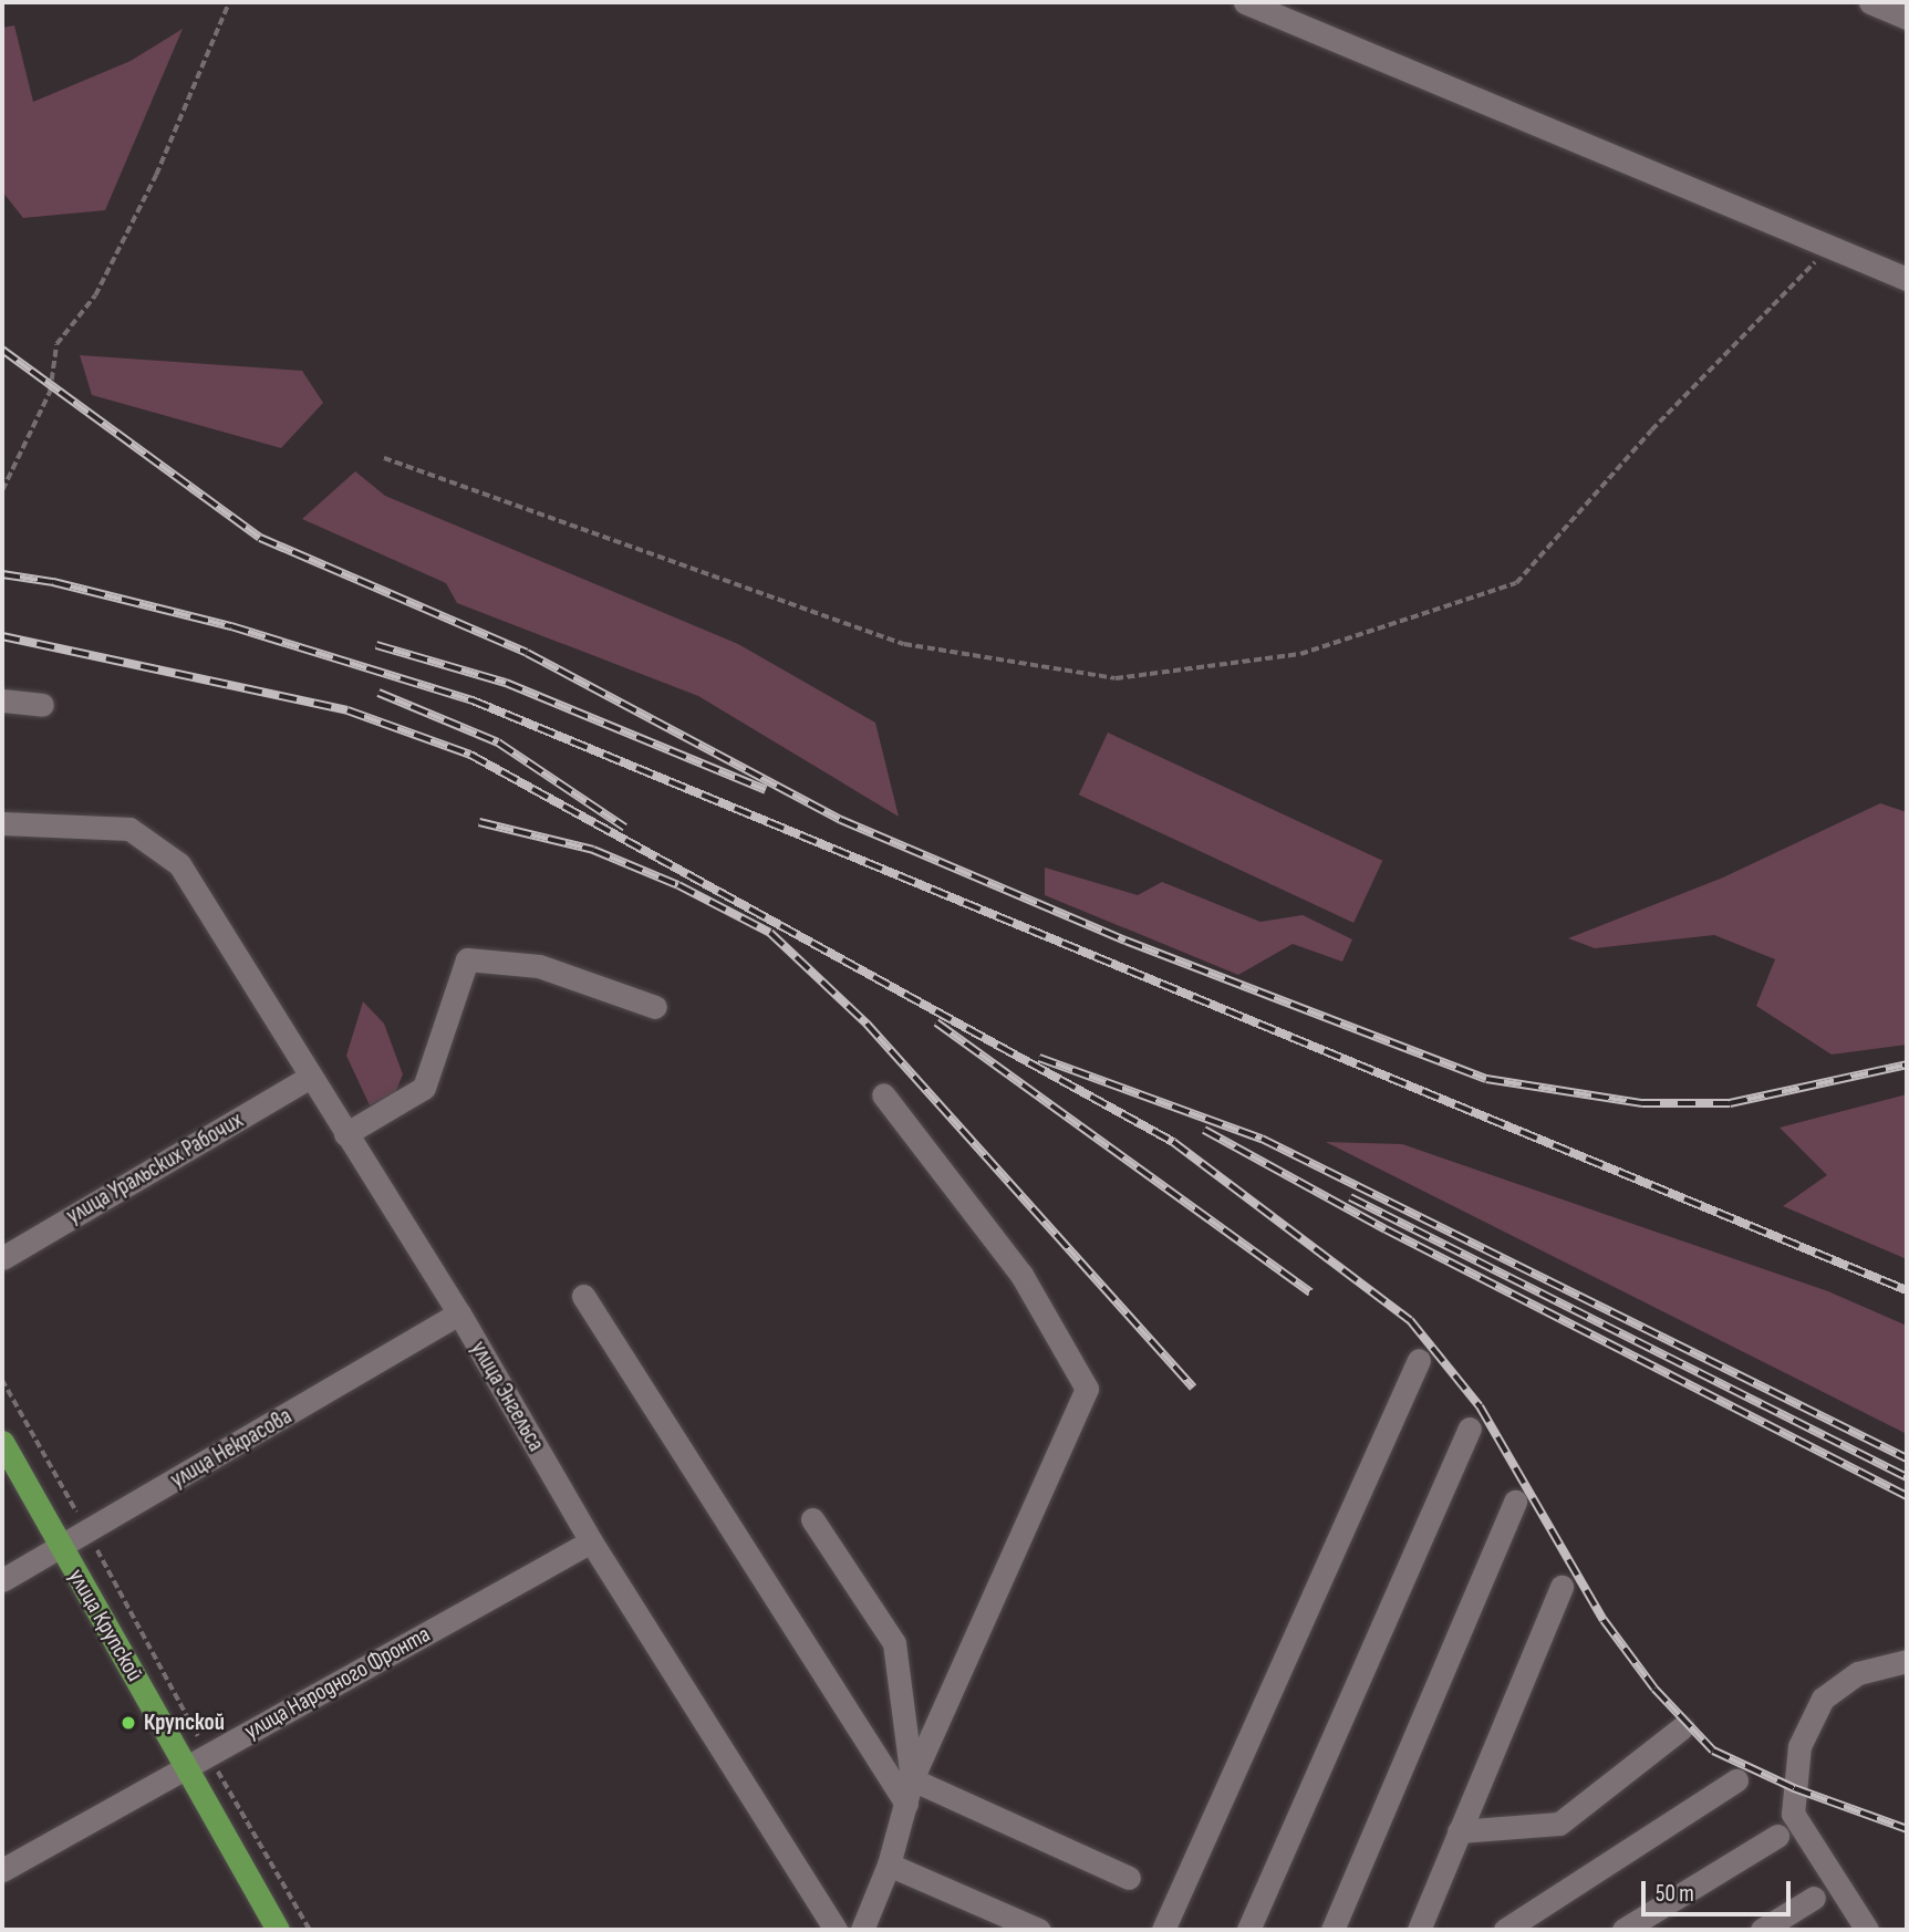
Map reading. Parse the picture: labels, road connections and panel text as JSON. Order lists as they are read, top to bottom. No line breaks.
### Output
{"streets":{"main road":["улица Крупской"],"street":["улица Уральских Рабочих","улица Энгельса","улица Некрасова","улица Народного Фронта"]},"crossings":[["улица Уральских Рабочих","улица Энгельса"],["улица Энгельса","улица Некрасова"],["улица Энгельса","улица Народного Фронта"],["улица Некрасова","улица Крупской"],["улица Крупской","улица Народного Фронта"]],"places":["Крупской"],"scale_bar":"50 m"}
